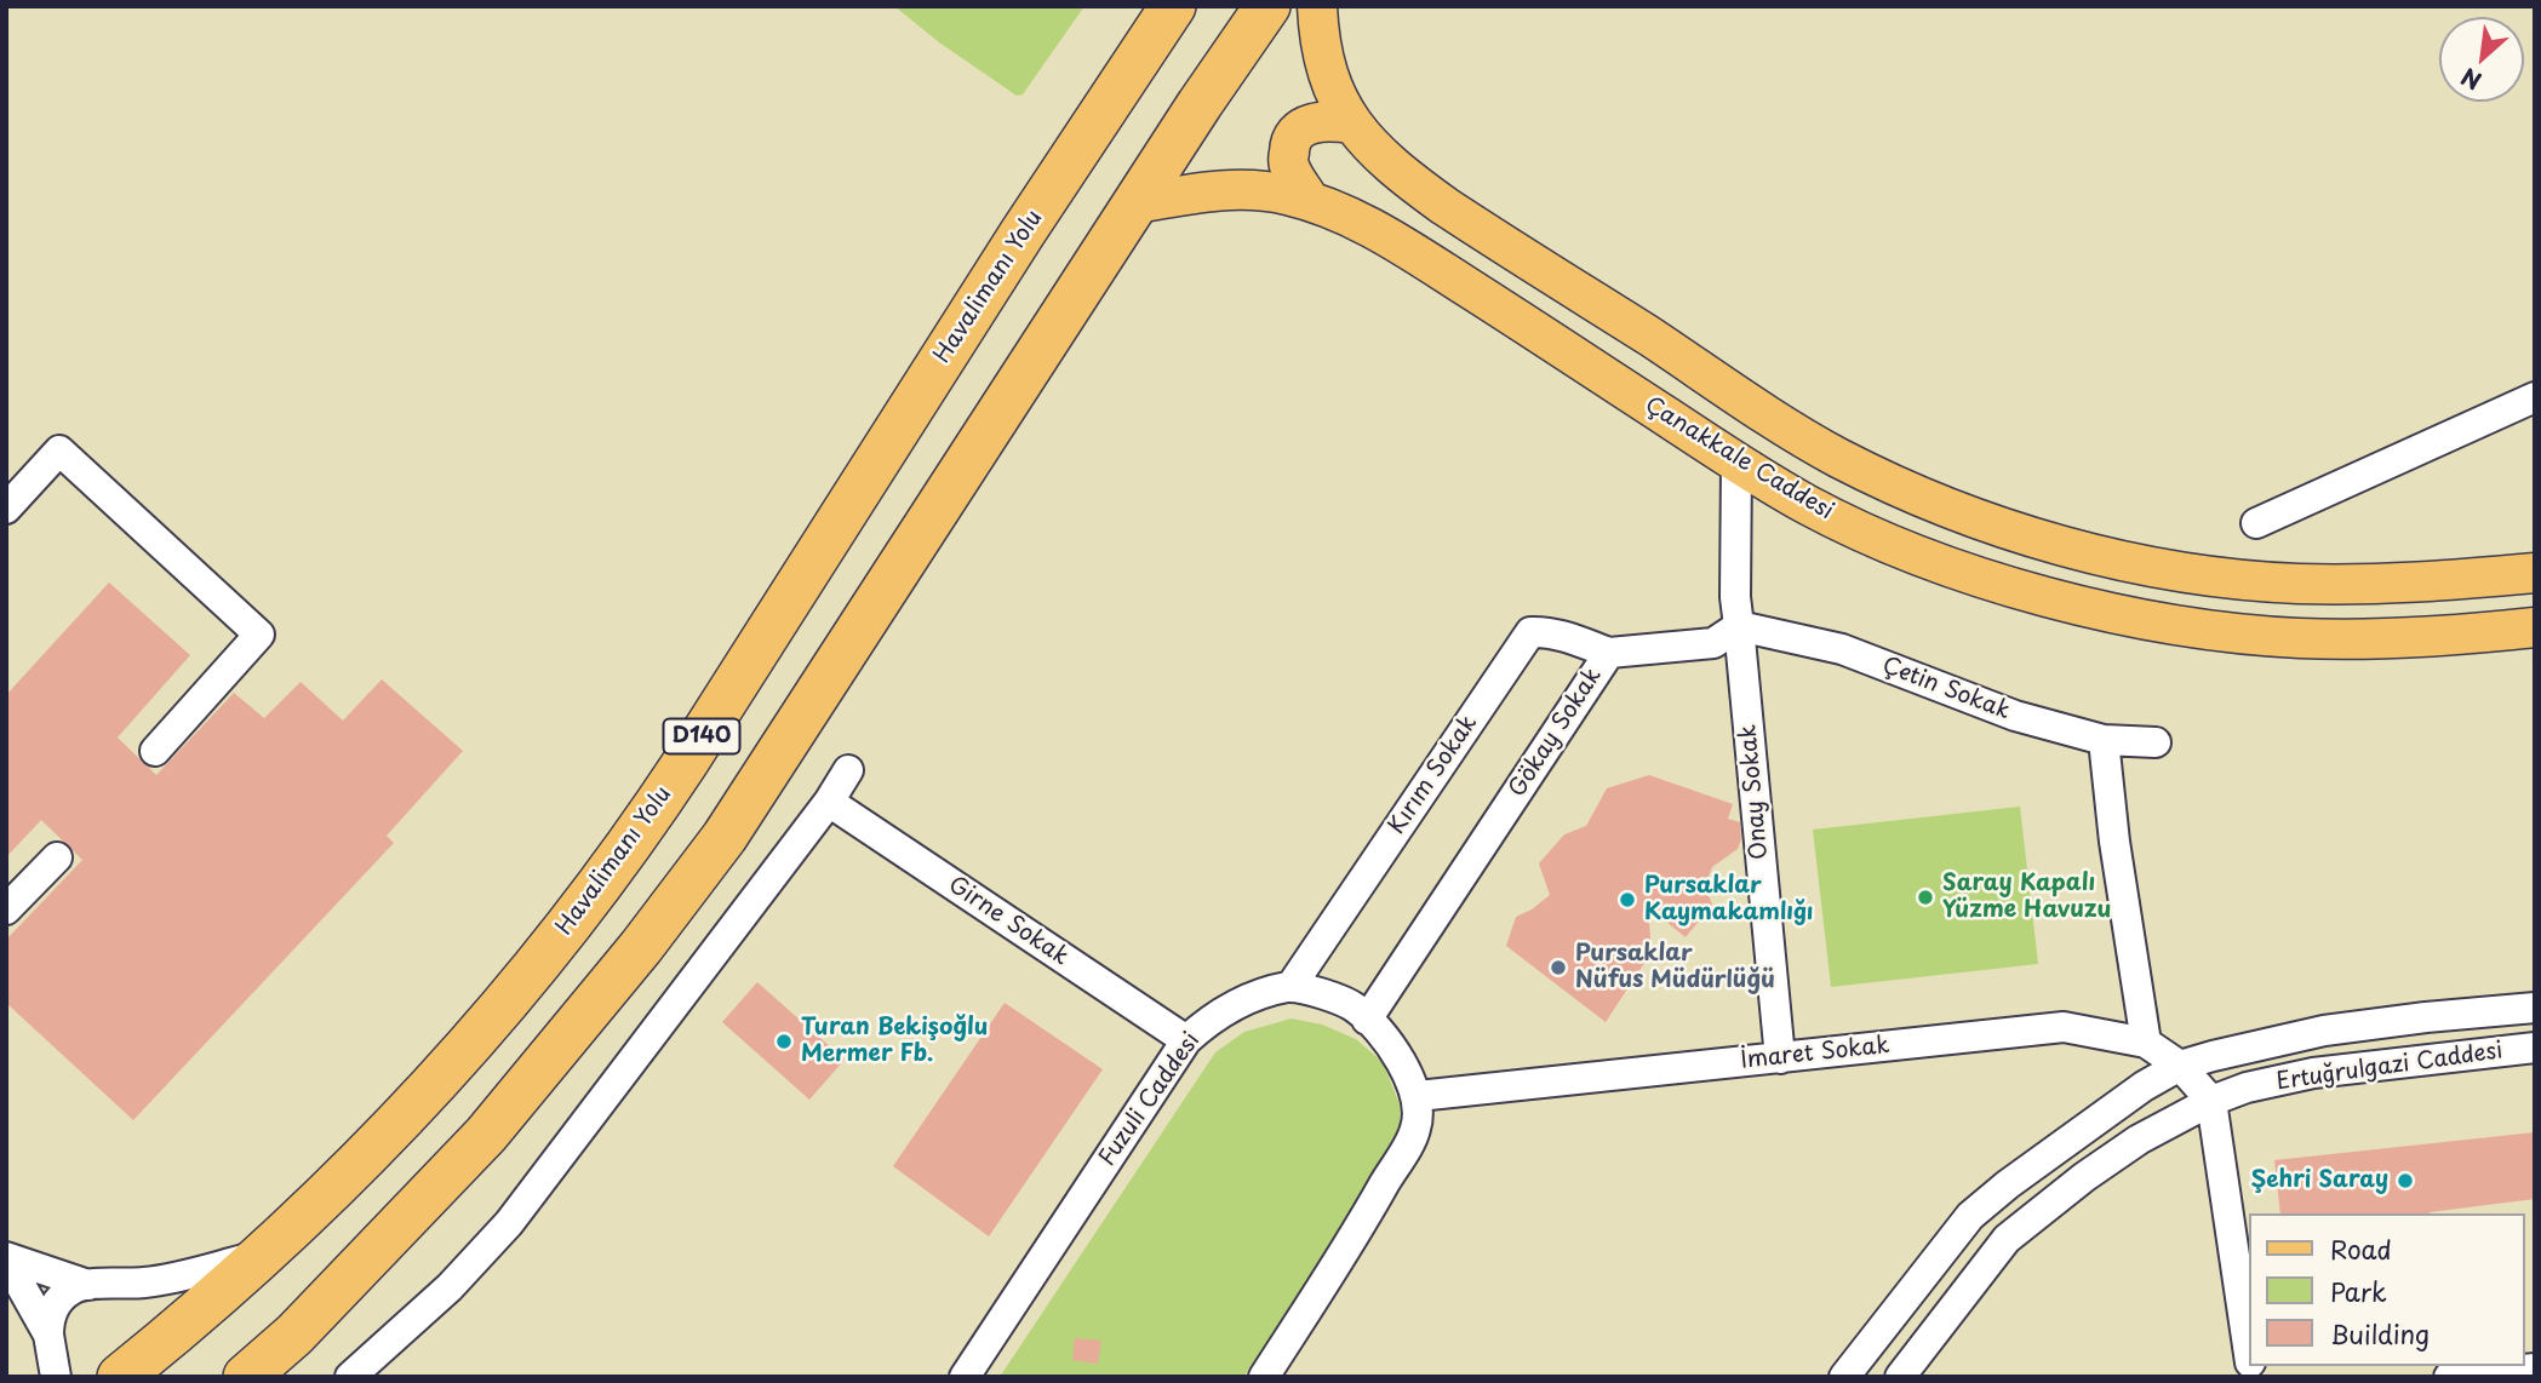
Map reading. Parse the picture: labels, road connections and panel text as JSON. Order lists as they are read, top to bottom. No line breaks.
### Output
{"streets":{"highway":["Havalimanı Yolu","D140"],"main road":["Çanakkale Caddesi"],"street":["Çetin Sokak","Gökay Sokak","Kırım Sokak","Onay Sokak","Girne Sokak","İmaret Sokak","Ertuğrulgazi Caddesi","Fuzuli Caddesi"]},"crossings":[["Çanakkale Caddesi","D140"],["Çetin Sokak","Gökay Sokak"],["Çetin Sokak","Onay Sokak"],["Gökay Sokak","Kırım Sokak"],["Gökay Sokak","Onay Sokak"],["Kırım Sokak","Fuzuli Caddesi"],["Onay Sokak","İmaret Sokak"],["Girne Sokak","Fuzuli Caddesi"],["İmaret Sokak","Ertuğrulgazi Caddesi"]],"places":["Saray Kapalı Yüzme Havuzu","Pursaklar Kaymakamlığı","Pursaklar Nüfus Müdürlüğü","Turan Bekişoğlu Mermer Fb.","Şehri Saray"],"legend":["Road","Park","Building"],"north":"bottom left"}
